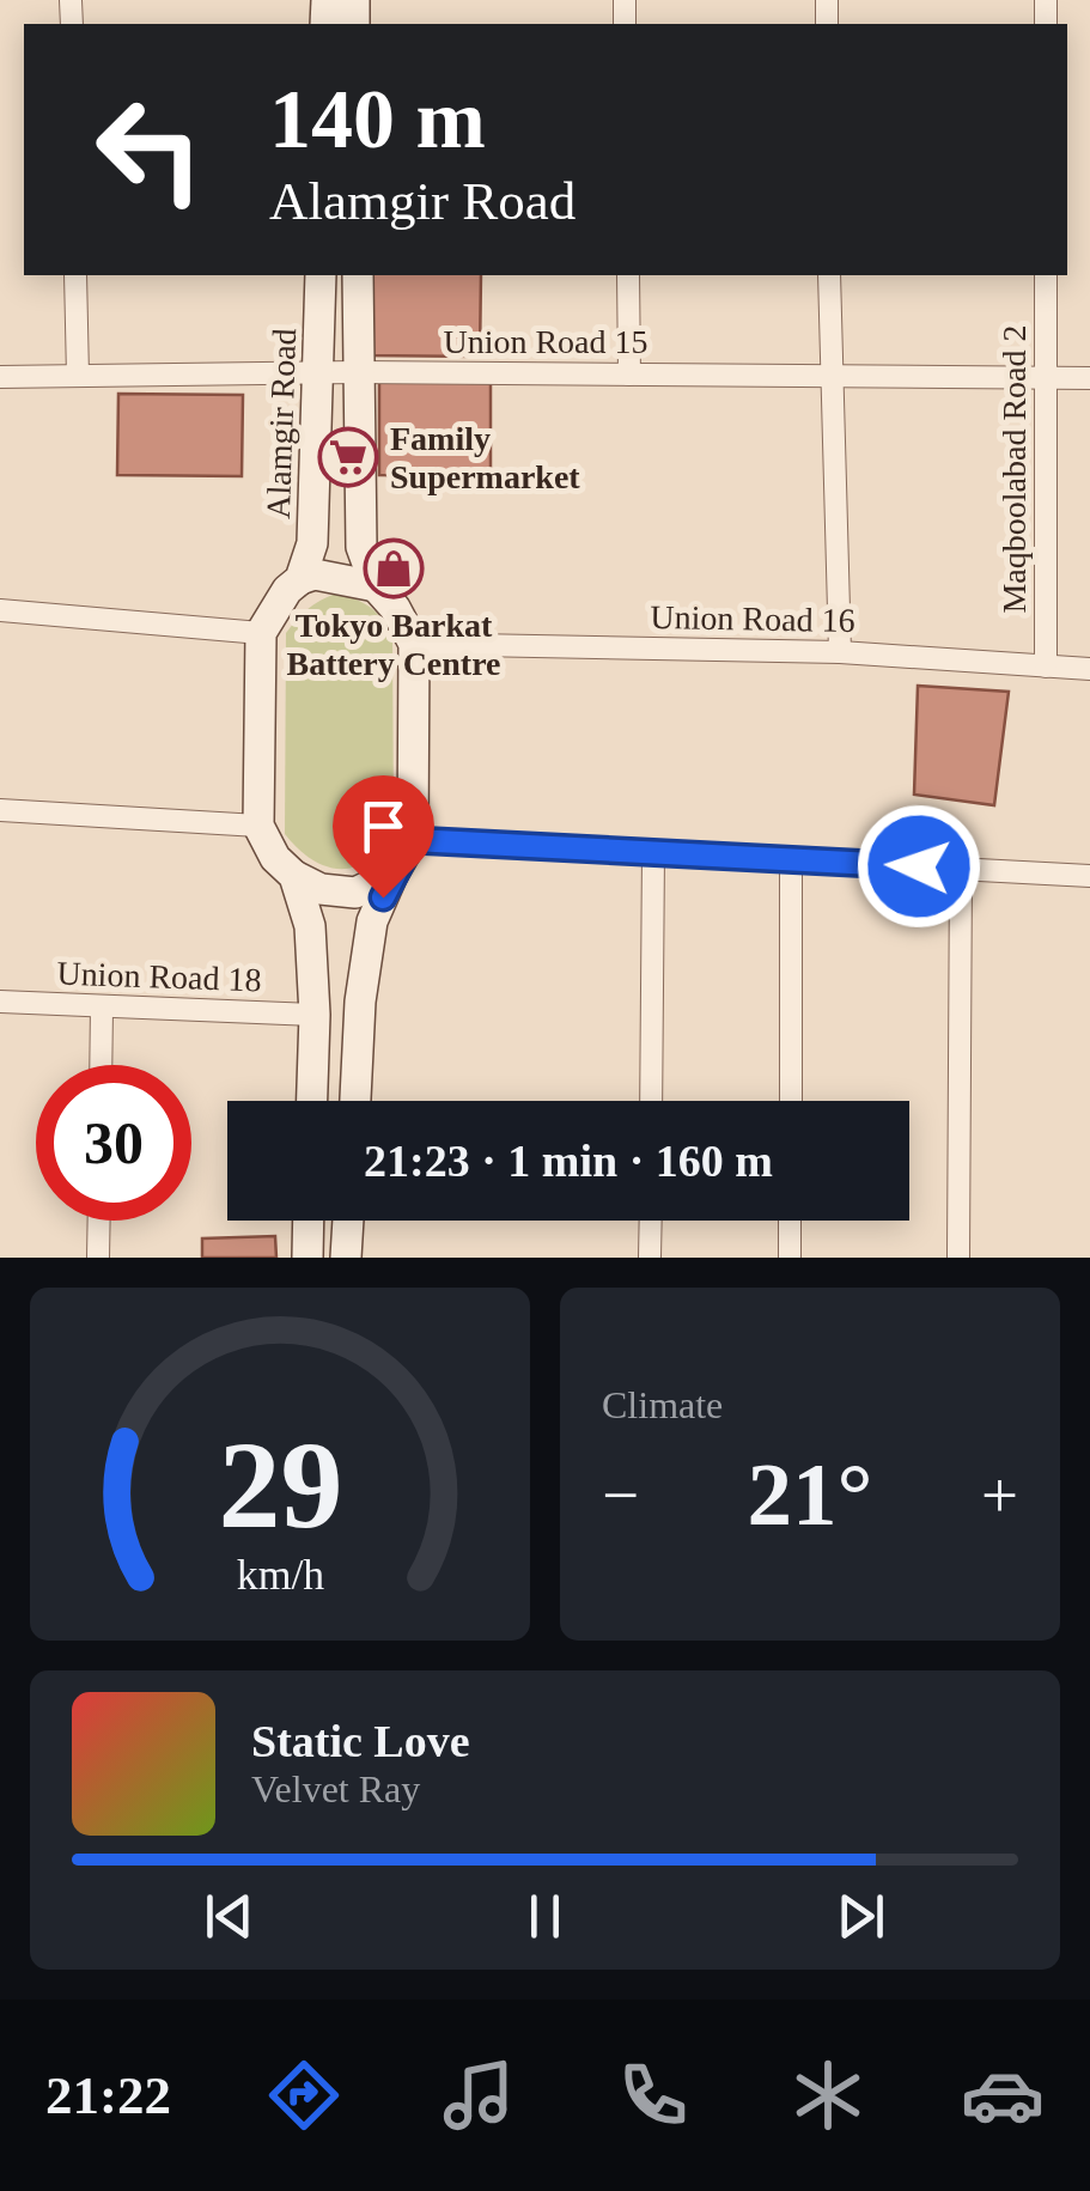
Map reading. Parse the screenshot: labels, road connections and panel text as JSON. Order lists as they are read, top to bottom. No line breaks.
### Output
{"streets":{"street":["Union Road 15","Alamgir Road","Maqboolabad Road 2","Union Road 16","Union Road 18"]},"crossings":[["Union Road 15","Alamgir Road"],["Union Road 15","Maqboolabad Road 2"],["Maqboolabad Road 2","Union Road 16"]],"places":{"supermarket":["Family Supermarket"],"shop":["Tokyo Barkat Battery Centre"]},"page":{"turn":["140 m","Alamgir Road"],"limit":"30","trip":"21:23 · 1 min · 160 m","tile":"Climate","heat":["−","21°","+"],"song":["Static Love","Velvet Ray"],"tabs":"21:22","gauge":["29","km/h"]}}
